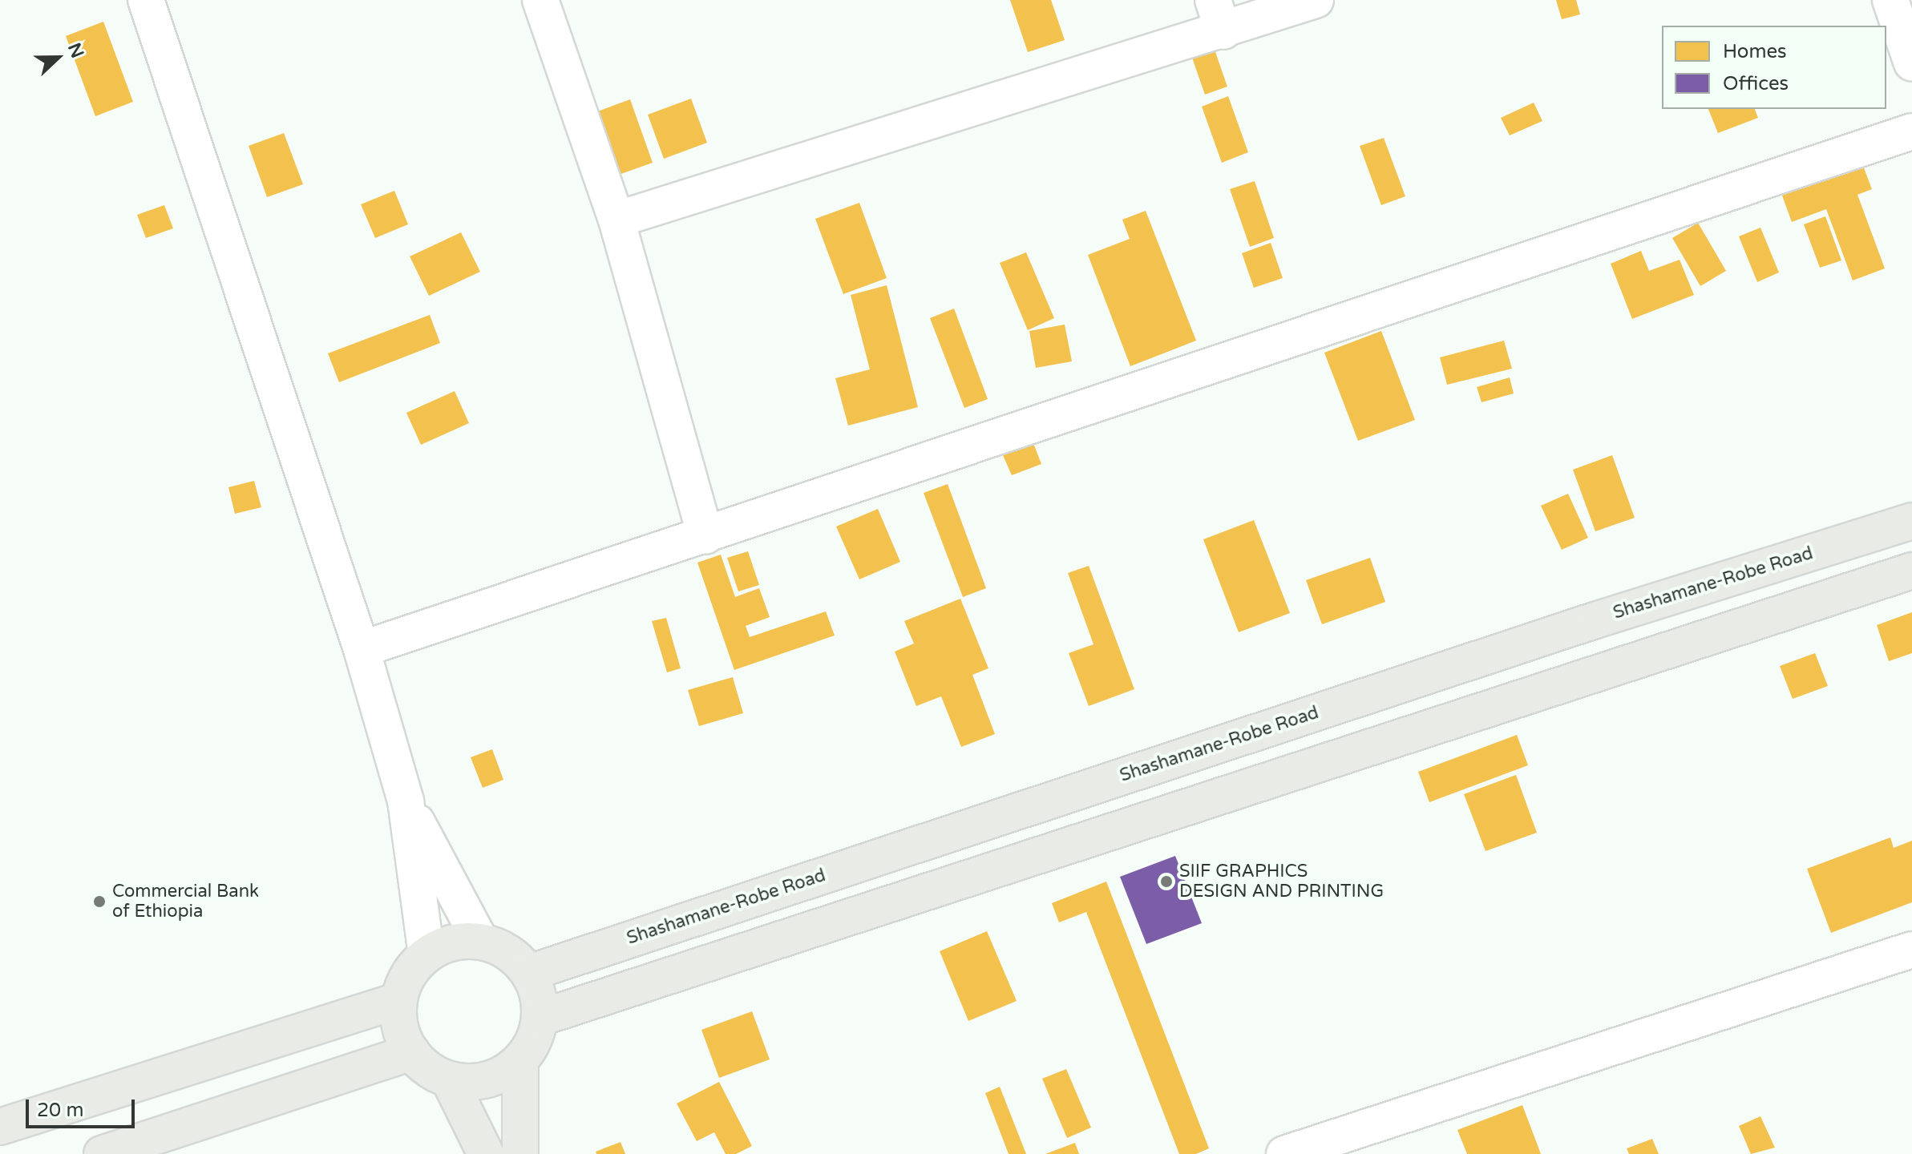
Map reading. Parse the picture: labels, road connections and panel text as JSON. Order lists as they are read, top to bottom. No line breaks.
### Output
{"streets":{"main road":["Shashamane-Robe Road"]},"places":["SIIF GRAPHICS DESIGN AND PRINTING","Commercial Bank of Ethiopia"],"legend":["Homes","Offices"],"scale_bar":"20 m","north":"right"}
